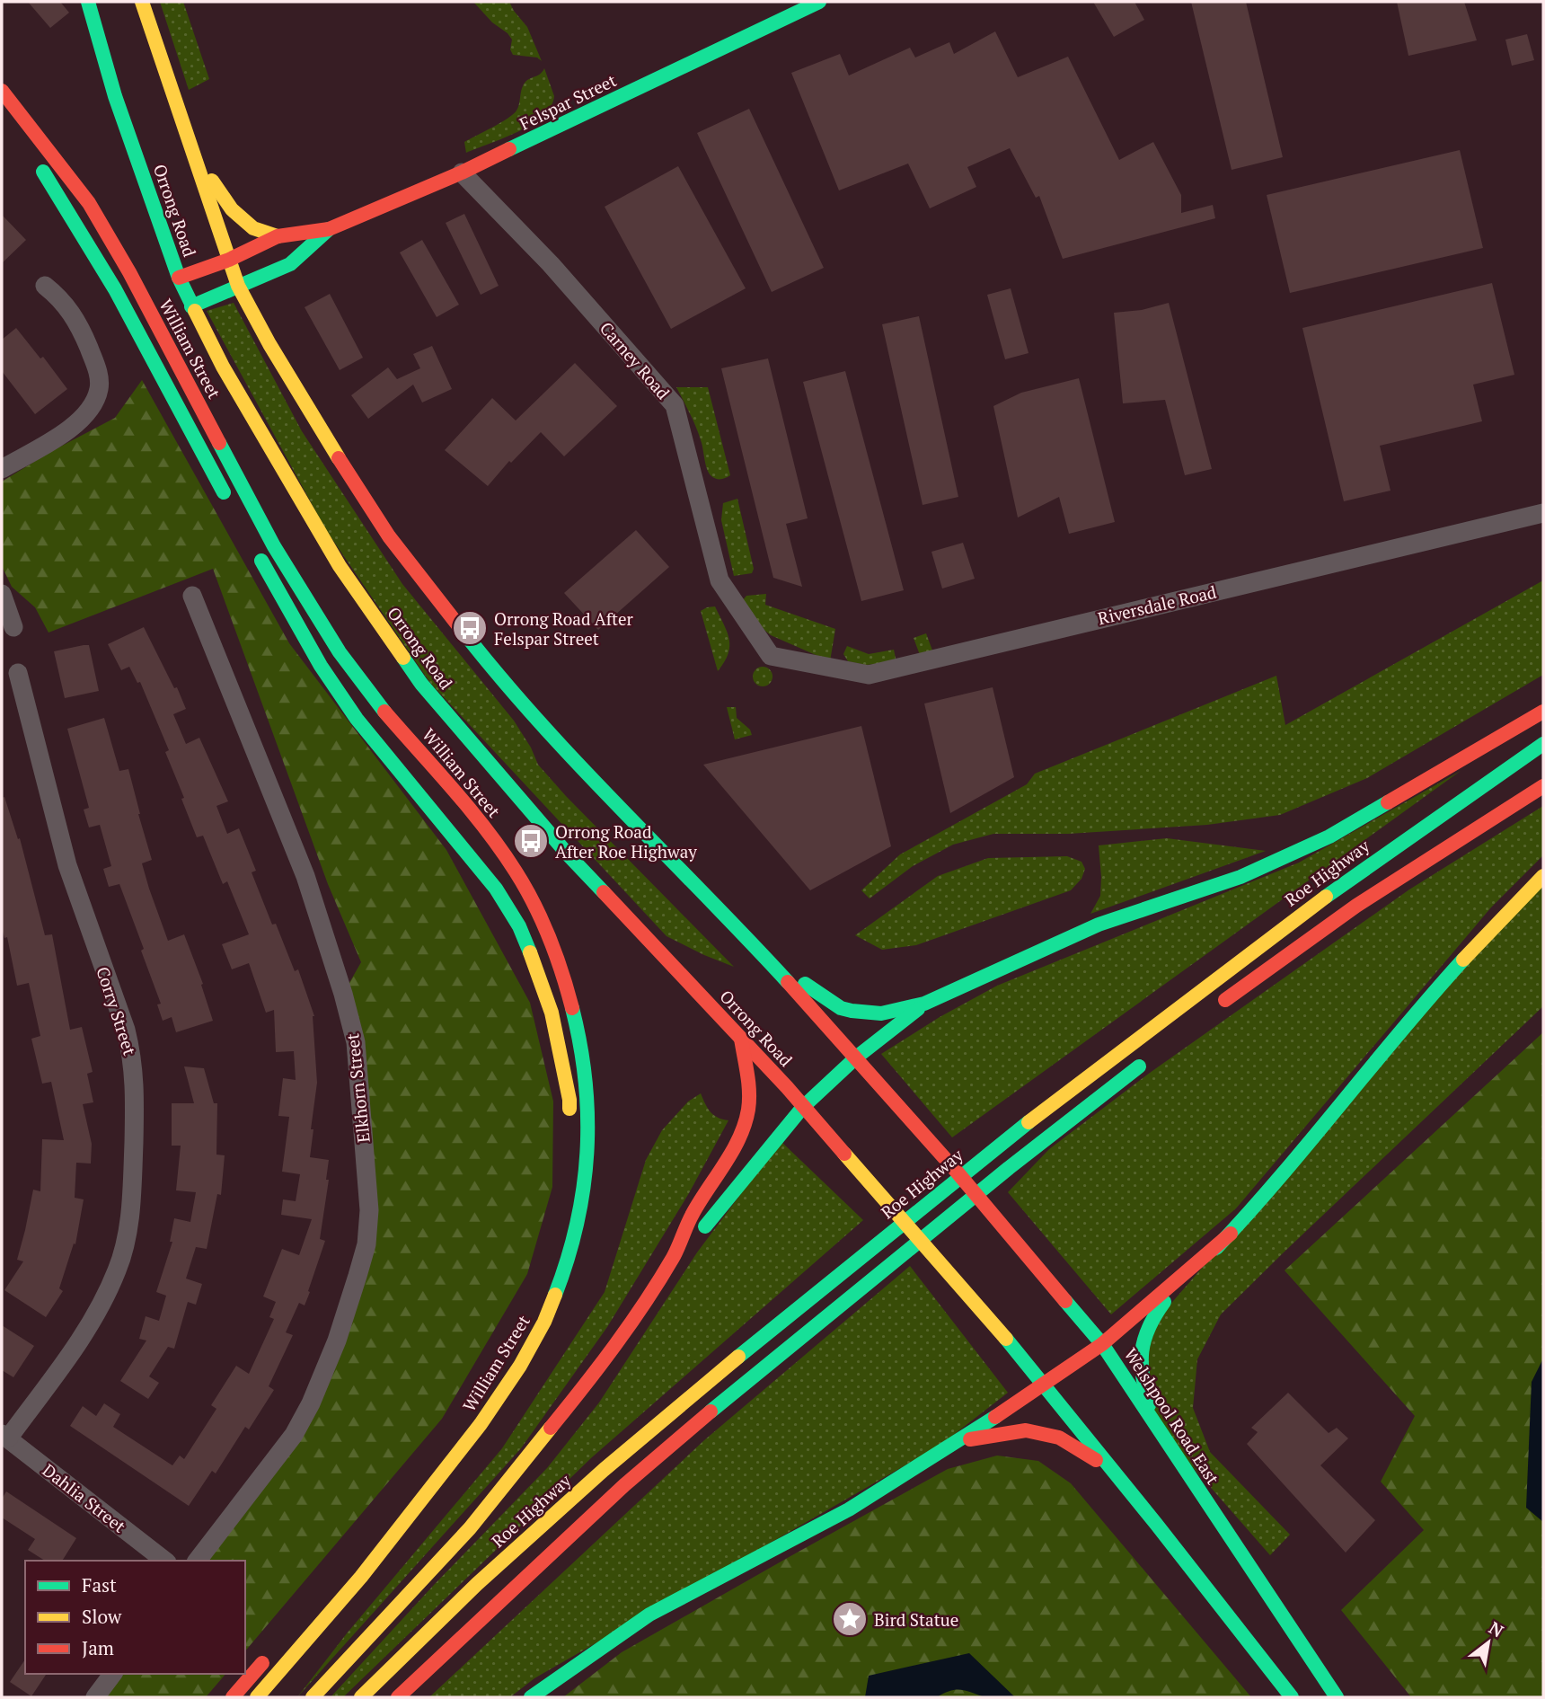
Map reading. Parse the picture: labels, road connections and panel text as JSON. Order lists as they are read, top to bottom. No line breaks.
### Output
{"streets":{"main road":["Felspar Street","Orrong Road","William Street","Roe Highway","Welshpool Road East"],"street":["Carney Road","Riversdale Road","Corry Street","Elkhorn Street","Dahlia Street"]},"crossings":[["Felspar Street","Orrong Road"],["Felspar Street","Carney Road"],["Orrong Road","Welshpool Road East"],["Carney Road","Riversdale Road"],["Corry Street","Dahlia Street"]],"places":{"bus stop":["Orrong Road After Felspar Street","Orrong Road After Roe Highway"],"place":["Bird Statue"]},"legend":["Fast","Slow","Jam"],"north":"top right"}
